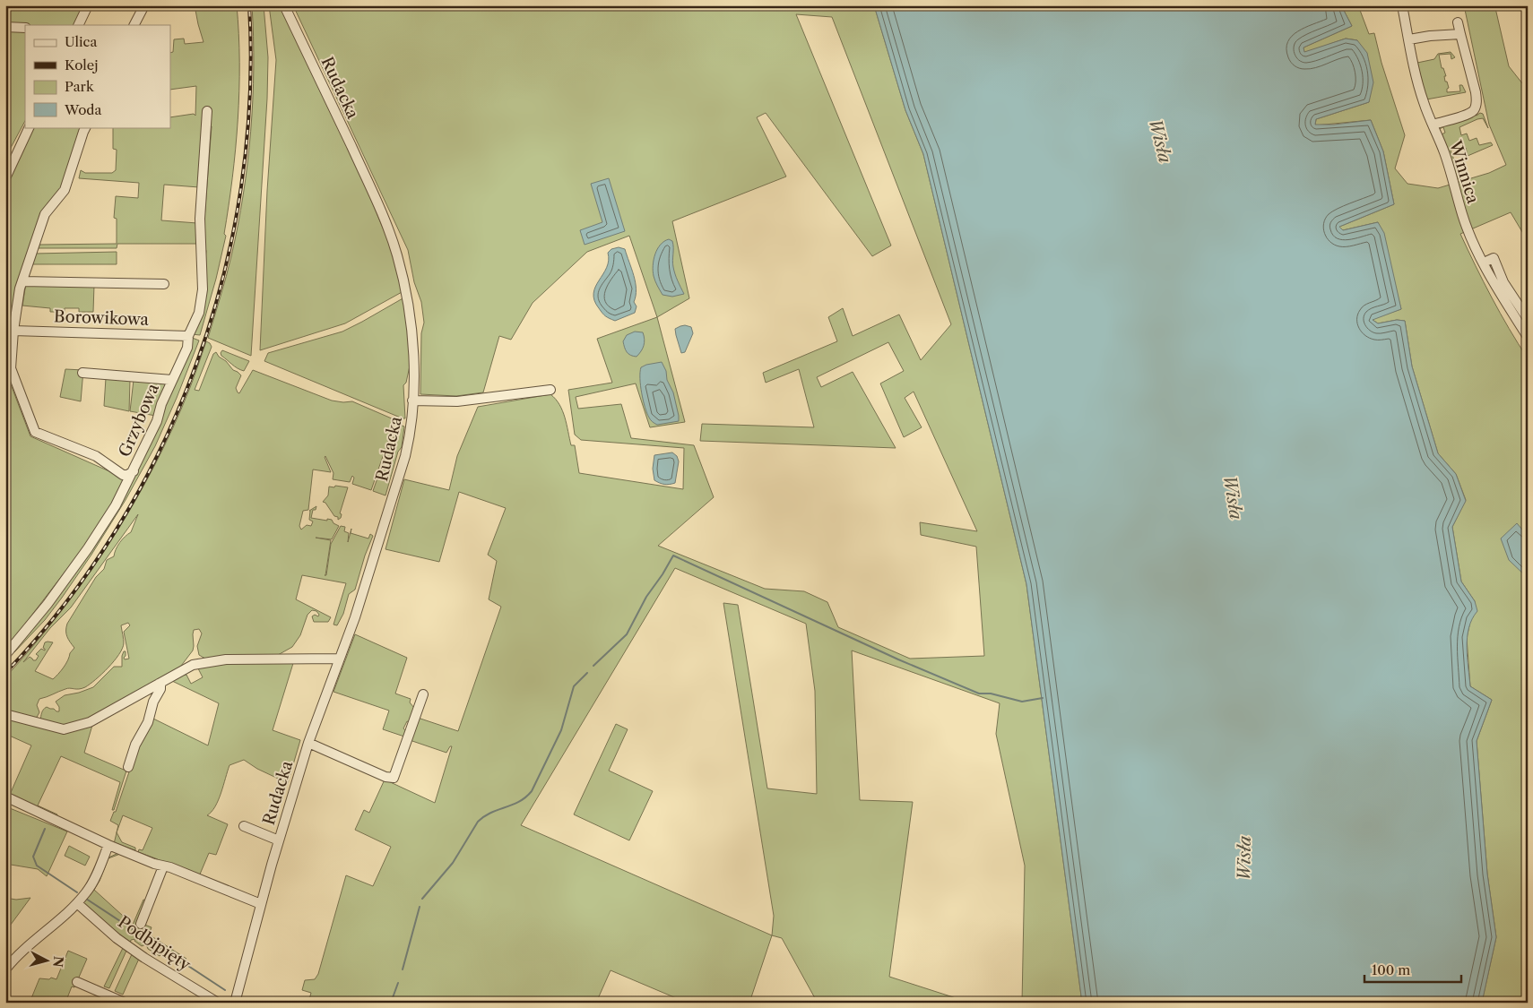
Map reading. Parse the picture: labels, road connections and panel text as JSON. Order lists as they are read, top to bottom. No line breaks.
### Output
{"streets":{"street":["Rudacka","Winnica","Borowikowa","Grzybowa","Podbipięty"]},"crossings":[["Borowikowa","Grzybowa"]],"water":["Wisła"],"legend":["Ulica","Kolej","Park","Woda"],"scale_bar":"100 m","north":"right"}
